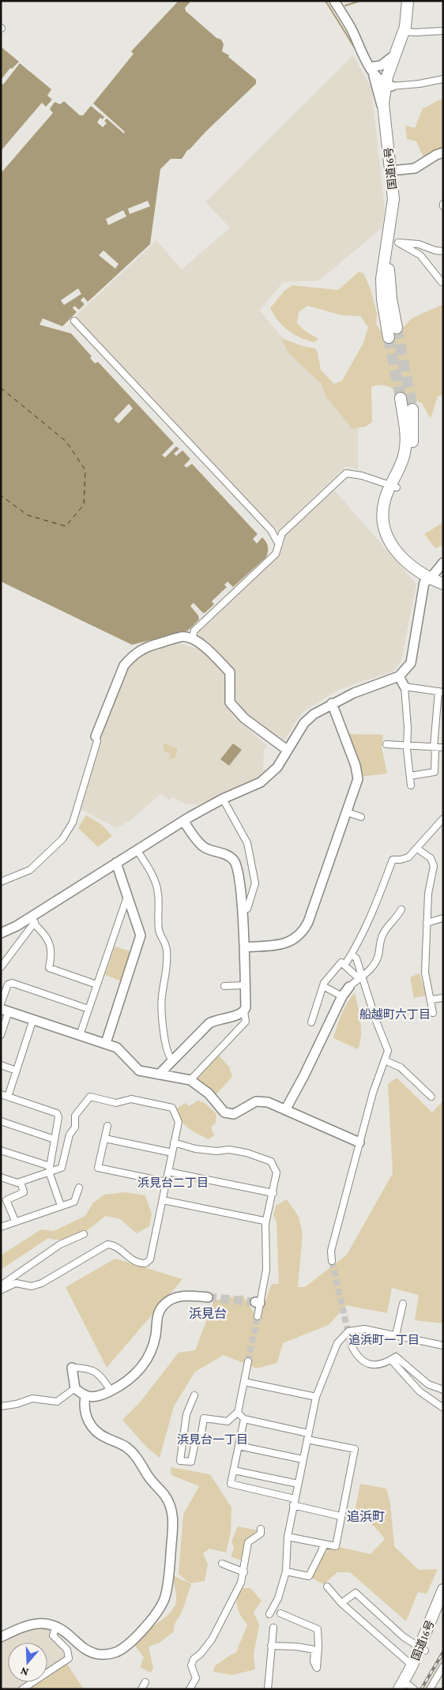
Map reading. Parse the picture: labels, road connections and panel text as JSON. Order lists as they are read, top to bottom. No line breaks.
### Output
{"streets":{"highway":["国道16号"]},"districts":["船越町六丁目","浜見台二丁目","浜見台","追浜町一丁目","浜見台一丁目","追浜町"],"north":"bottom"}
